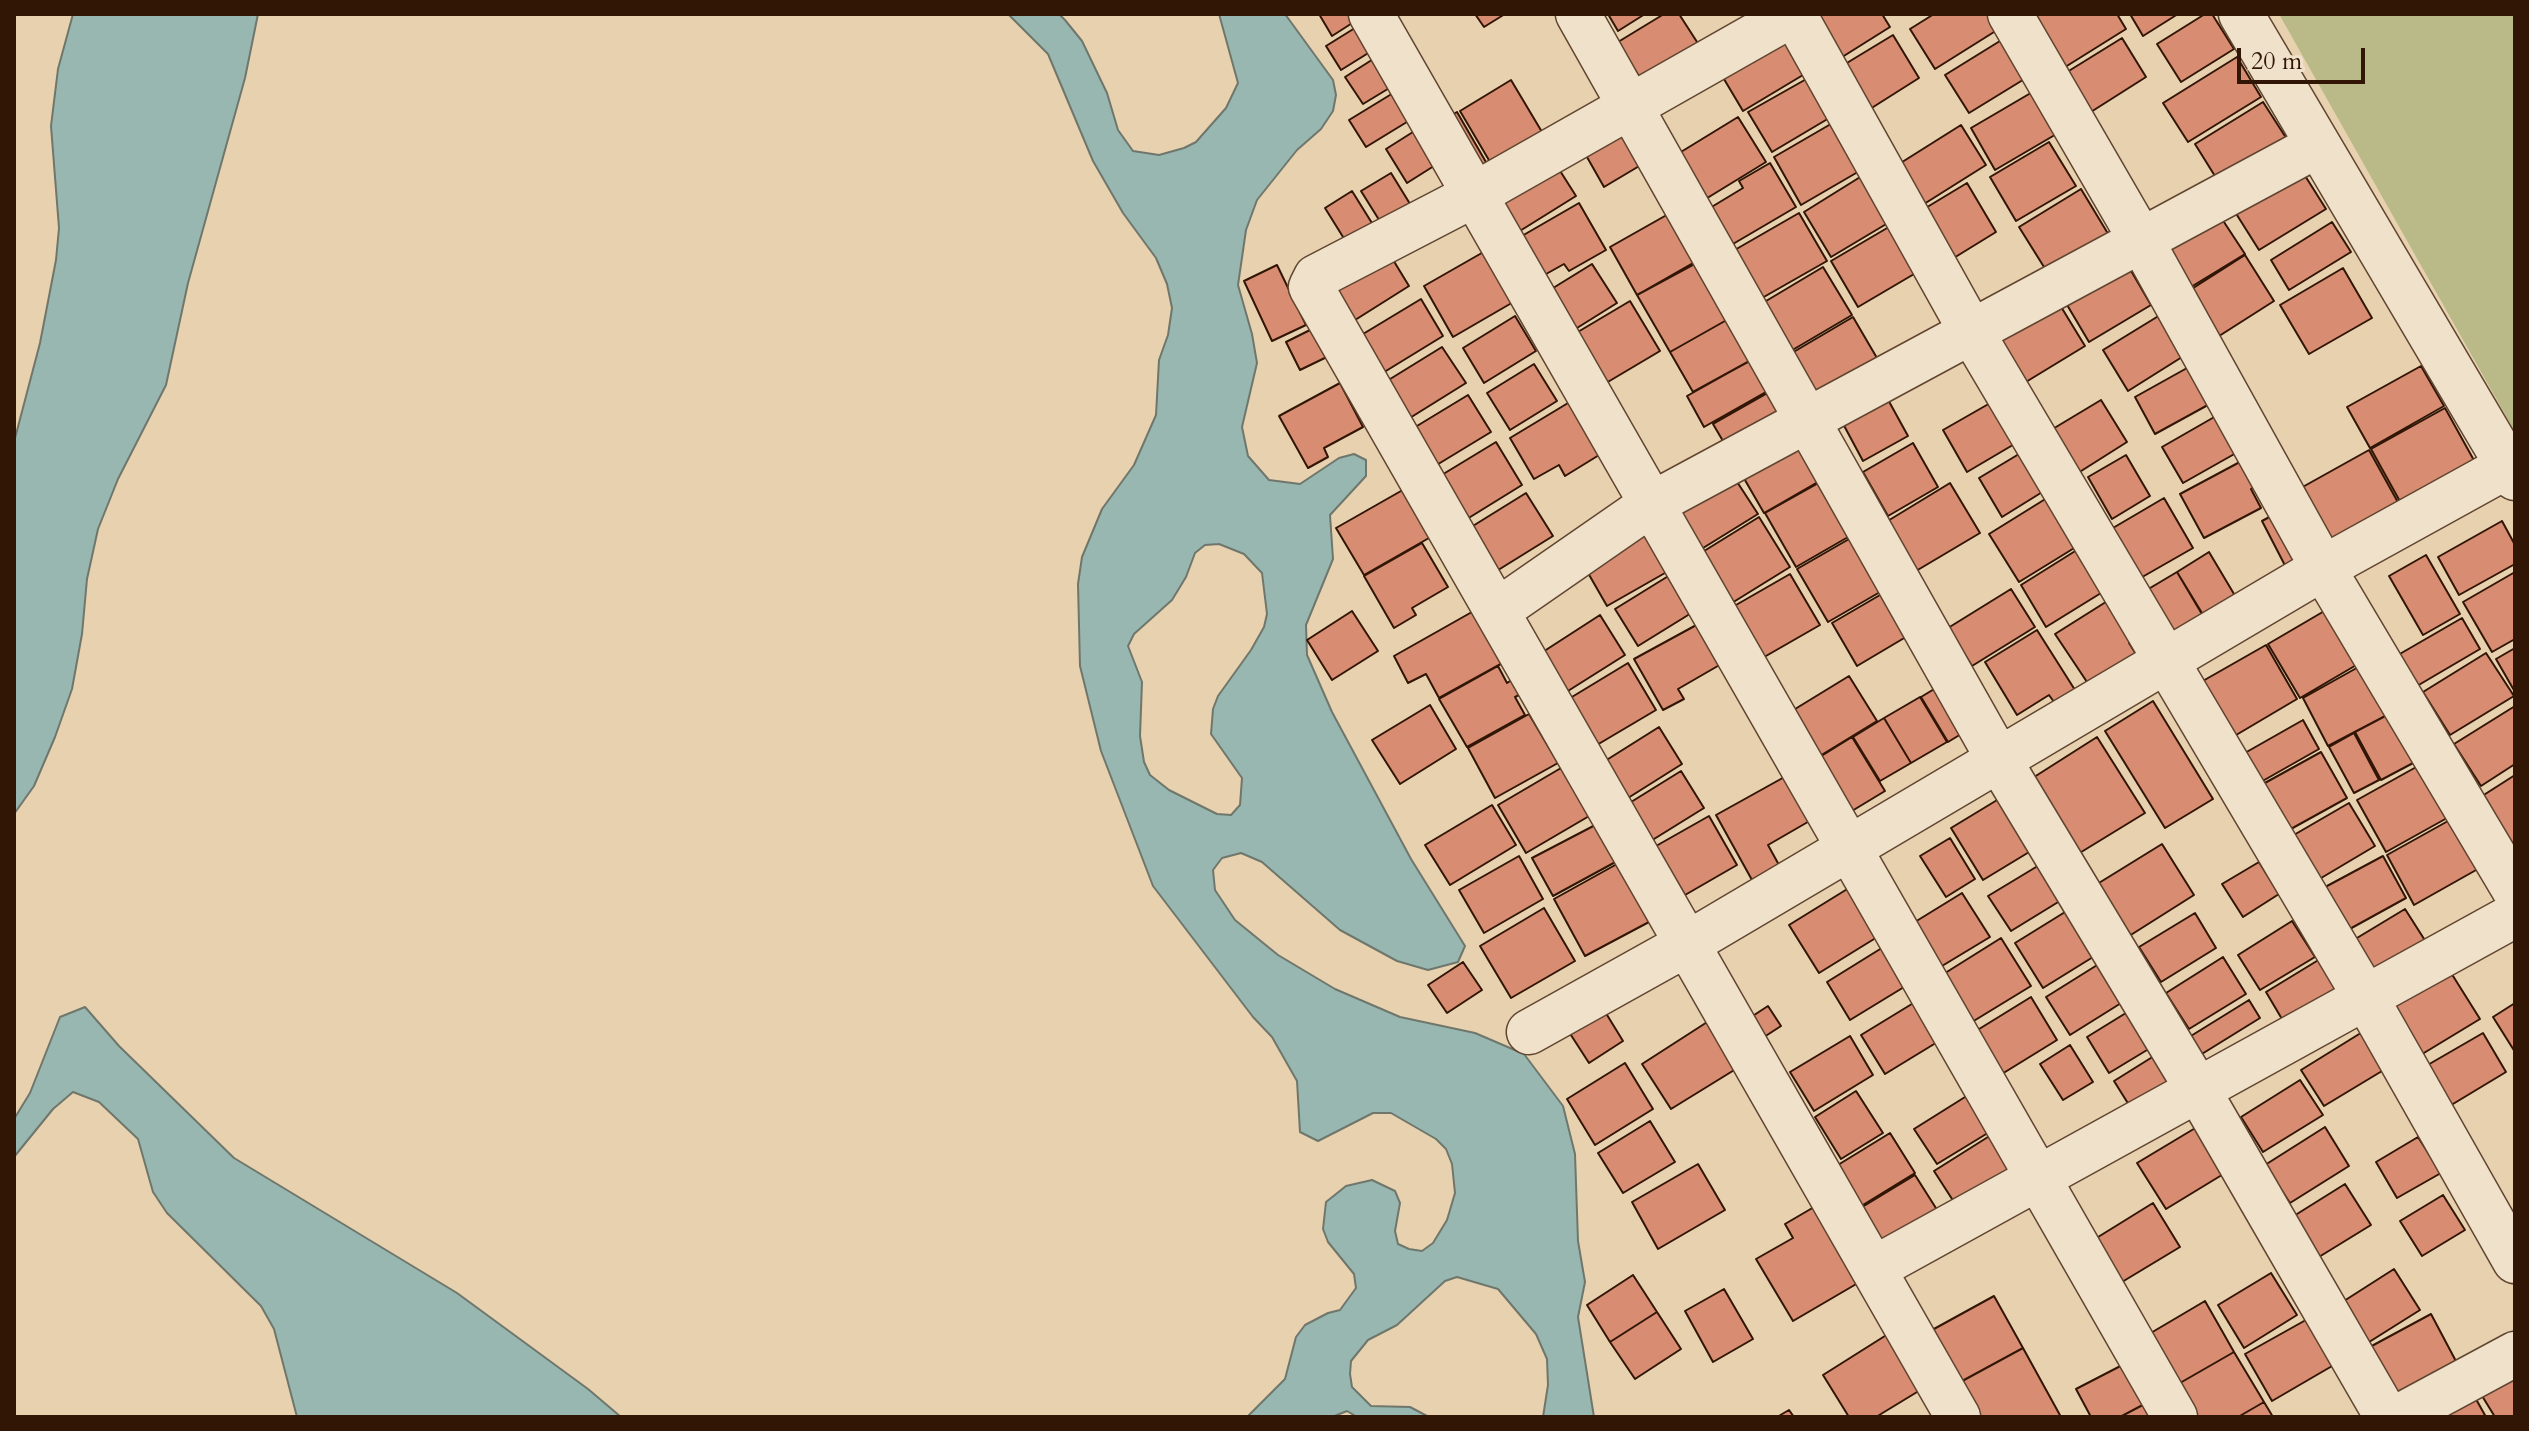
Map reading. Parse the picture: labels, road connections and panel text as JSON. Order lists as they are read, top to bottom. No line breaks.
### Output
{"scale_bar":"20 m"}
